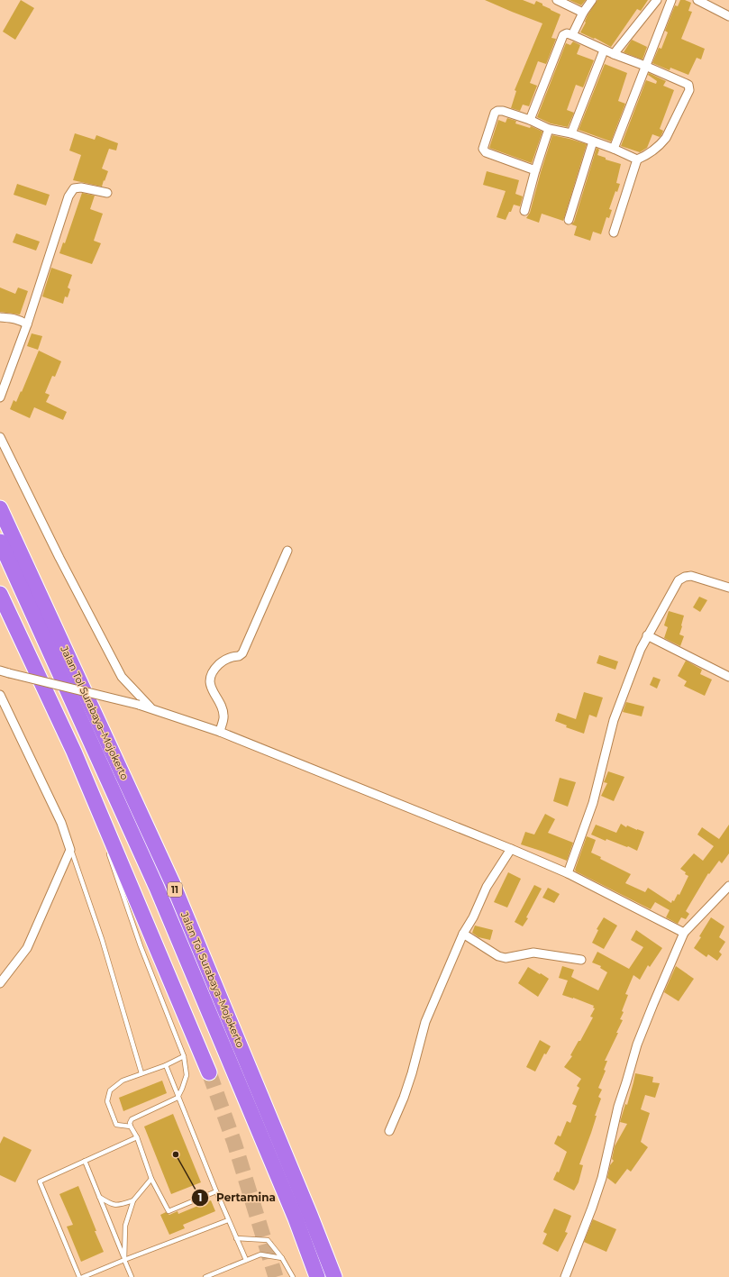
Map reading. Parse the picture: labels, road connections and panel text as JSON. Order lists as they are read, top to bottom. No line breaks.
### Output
{"streets":{"highway":["Jalan Tol Surabaya–Mojokerto","11"]},"places":["Pertamina"]}
